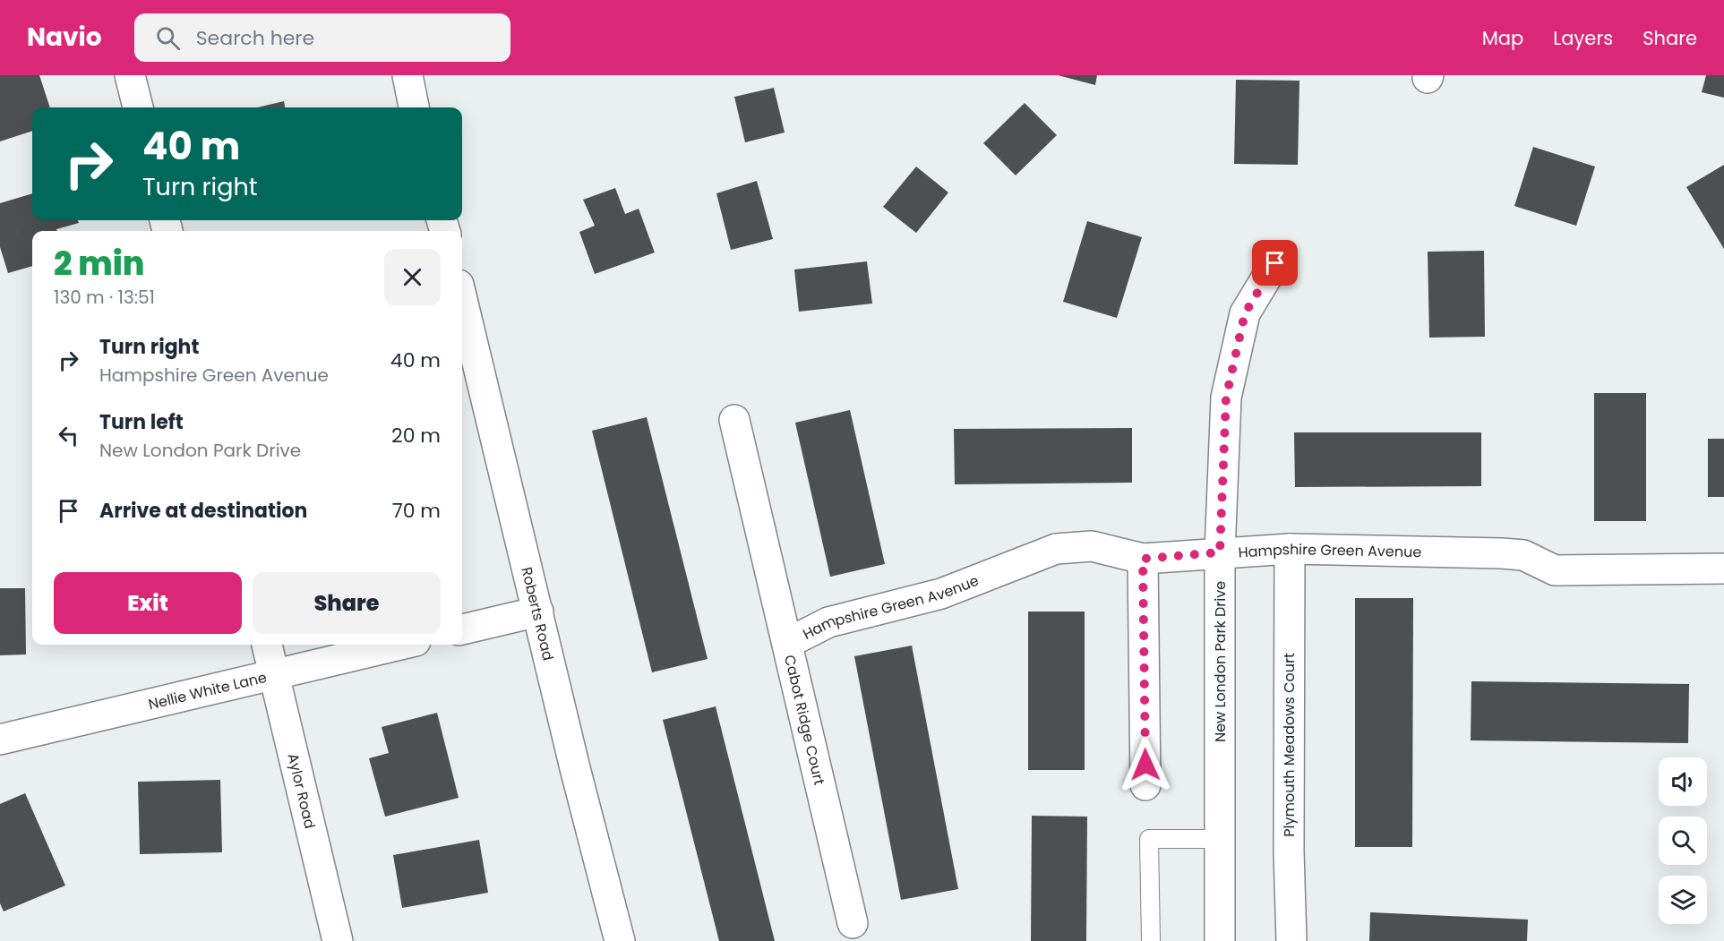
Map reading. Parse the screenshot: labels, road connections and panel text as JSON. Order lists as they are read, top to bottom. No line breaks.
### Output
{"streets":{"street":["Hampshire Green Avenue","Roberts Road","New London Park Drive","Nellie White Lane","Cabot Ridge Court","Plymouth Meadows Court","Aylor Road"]},"crossings":[["Hampshire Green Avenue","New London Park Drive"],["Hampshire Green Avenue","Cabot Ridge Court"],["Hampshire Green Avenue","Plymouth Meadows Court"],["Nellie White Lane","Aylor Road"]],"page":{"header":"Navio","search":"Search here","nav":["Map","Layers","Share"],"turn":["40 m","Turn right"],"heading":["2 min","130 m · 13:51"],"list":[{"name":"Turn right","note":"Hampshire Green Avenue","value":"40 m"},{"name":"Turn left","note":"New London Park Drive","value":"20 m"},{"name":"Arrive at destination","value":"70 m"}],"buttons":["Exit","Share"]}}
